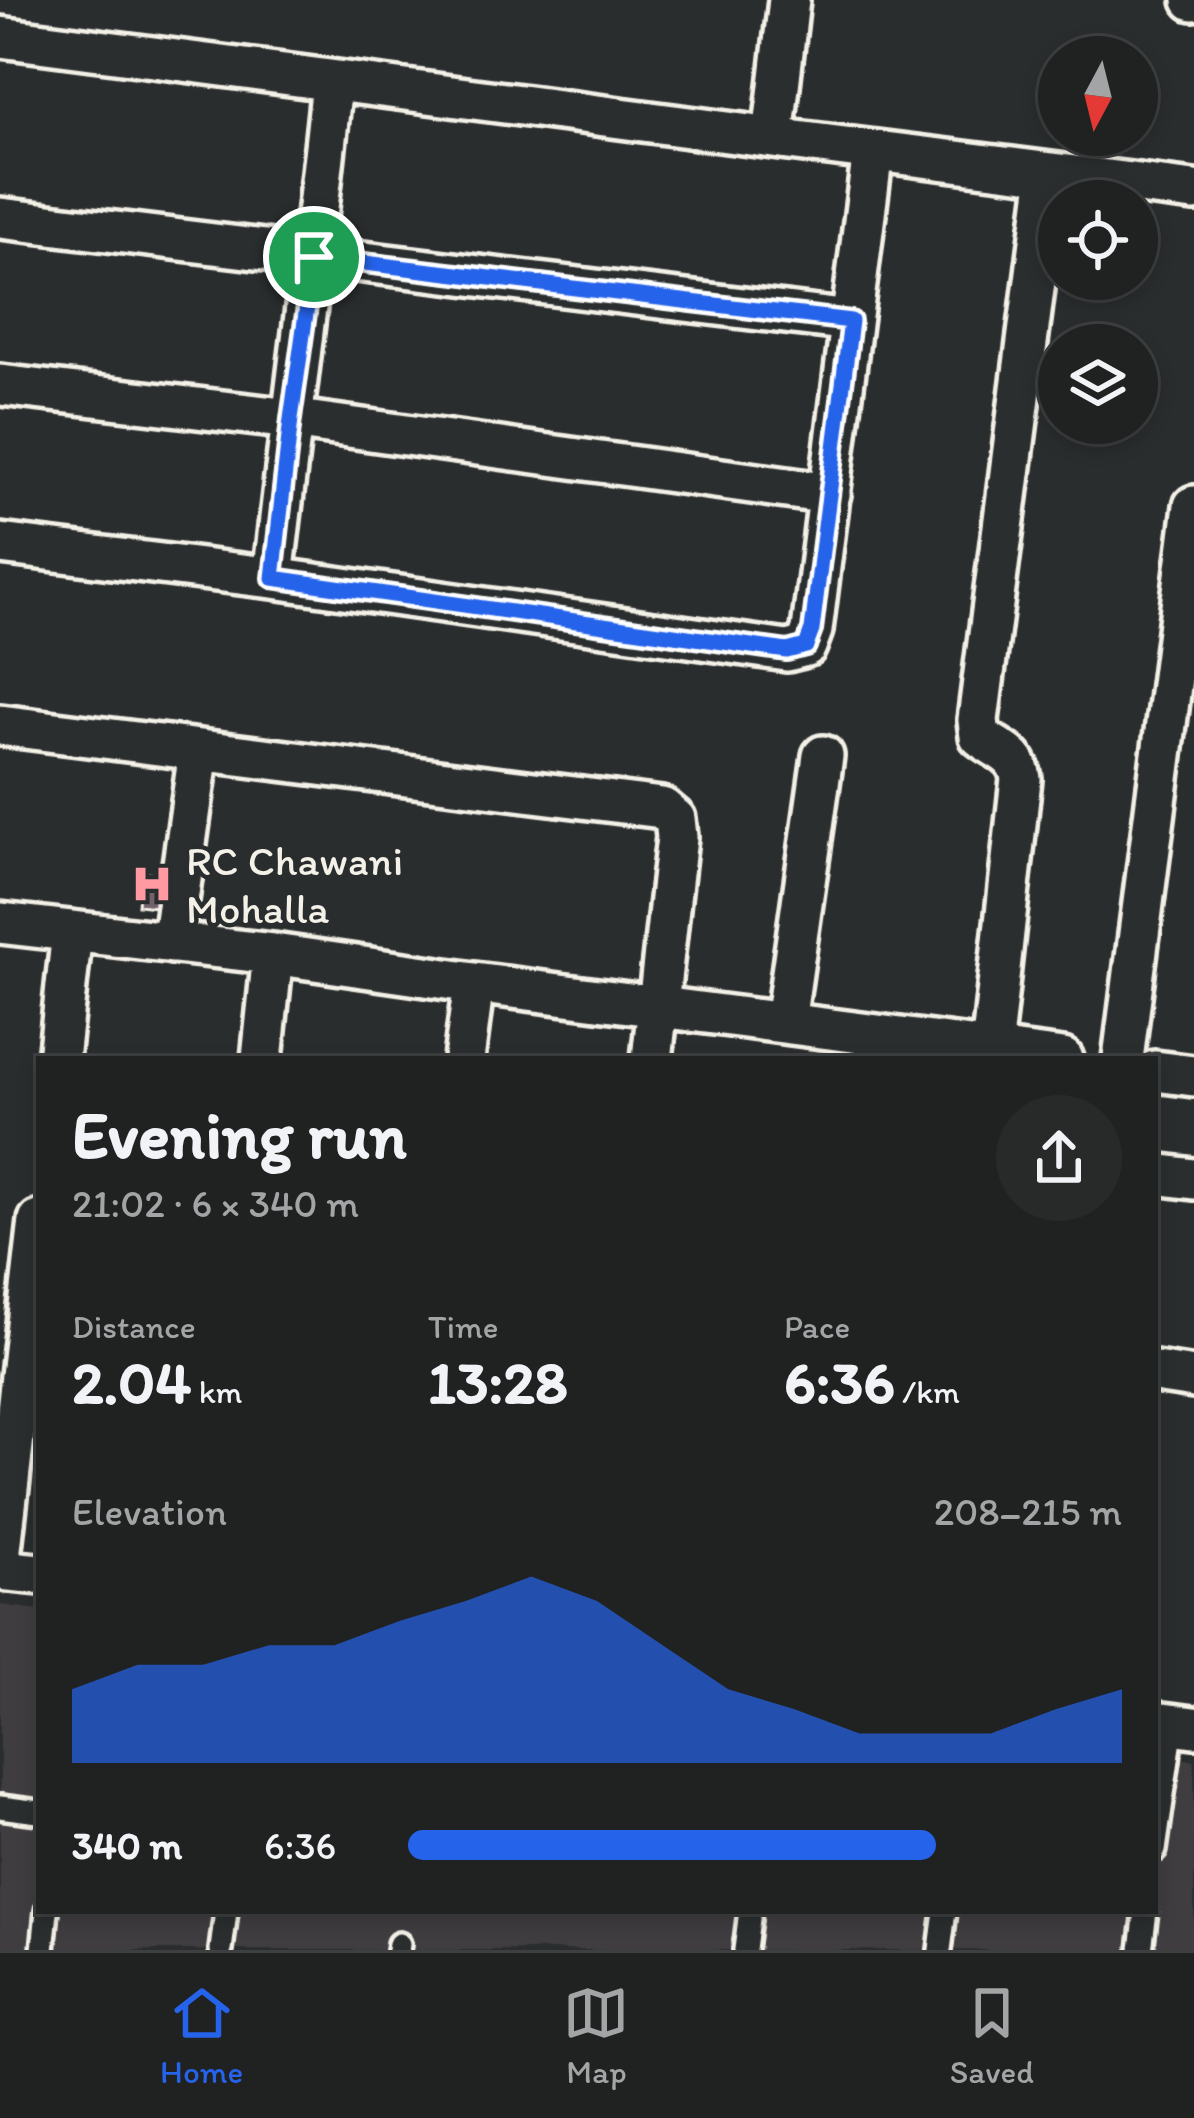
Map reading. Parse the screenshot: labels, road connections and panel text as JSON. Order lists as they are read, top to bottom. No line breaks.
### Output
{"places":{"hospital":["RC Chawani Mohalla"]},"north":"bottom","page":{"heading":["Evening run","21:02 · 6 × 340 m"],"stats":[["Distance","2.04 km"],["Time","13:28"],["Pace","6:36 /km"]],"chart":["Elevation","208–215 m"],"list":[{"name":"340 m","note":"6:36"}],"tabs":["Home","Map","Saved"]}}
